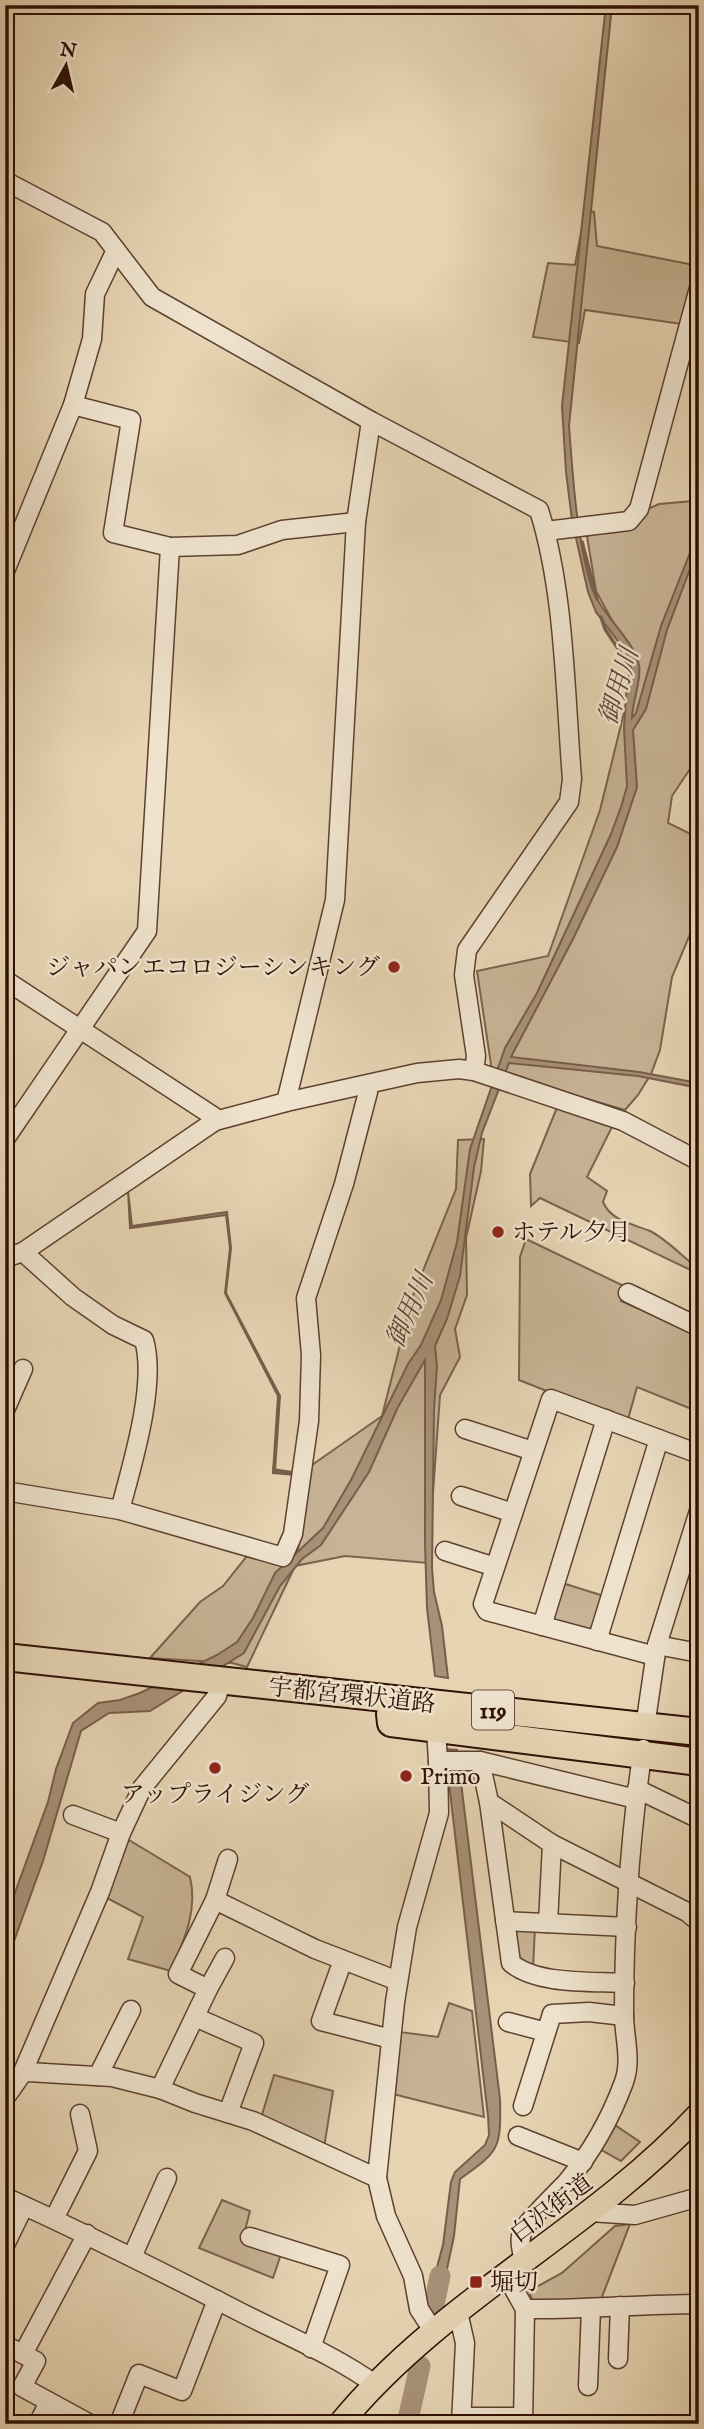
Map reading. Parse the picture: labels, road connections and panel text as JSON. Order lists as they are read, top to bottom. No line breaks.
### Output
{"streets":{"highway":["宇都宮環状道路","119"],"main road":["白沢街道"]},"crossings":[["宇都宮環状道路","119"]],"water":["御用川"],"places":{"other":["ジャパンエコロジーシンキング","ホテル夕月","アップライジング","Primo"],"transit":["堀切"]},"north":"top"}
